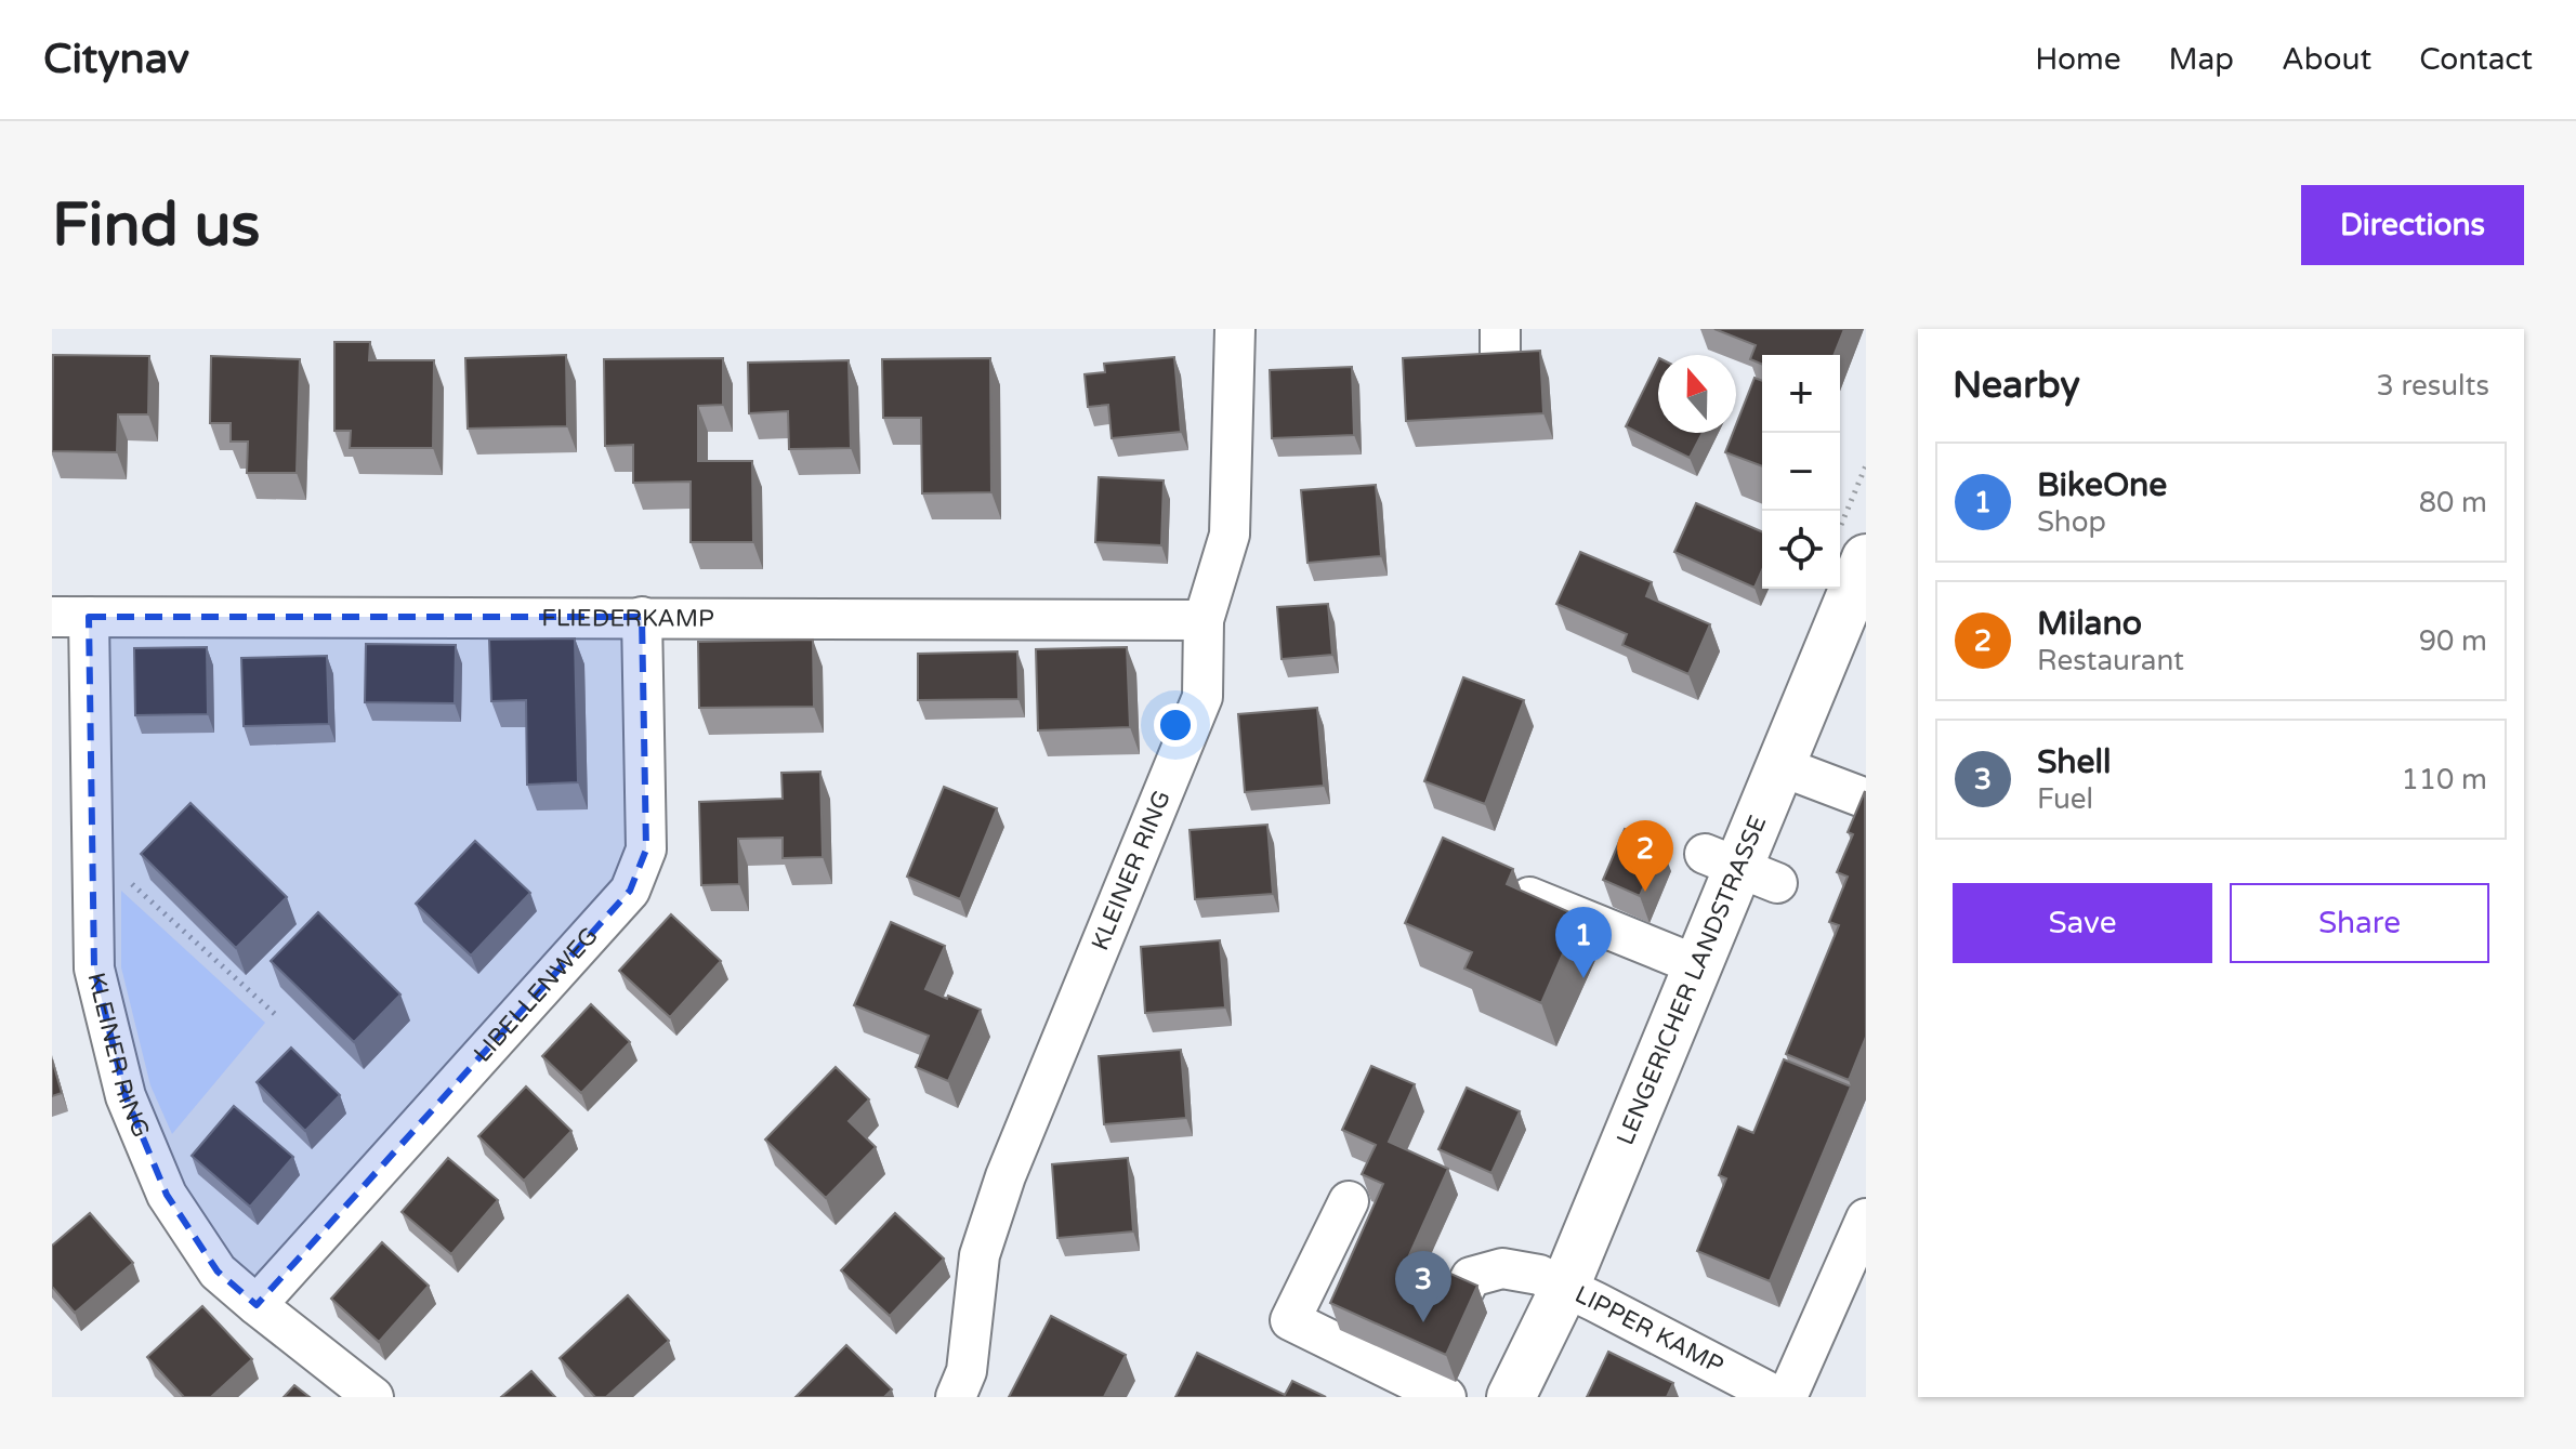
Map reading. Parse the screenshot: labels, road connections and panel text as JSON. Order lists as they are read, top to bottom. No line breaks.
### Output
{"streets":{"main road":["LENGERICHER LANDSTRASSE"],"street":["FLIEDERKAMP","KLEINER RING","LIBELLENWEG","LIPPER KAMP"]},"crossings":[["FLIEDERKAMP","KLEINER RING"],["FLIEDERKAMP","LIBELLENWEG"],["KLEINER RING","LIBELLENWEG"],["LENGERICHER LANDSTRASSE","LIPPER KAMP"]],"north":"top","page":{"header":"Citynav","nav":["Home","Map","About","Contact"],"buttons":["Directions",["Save","Share"]],"title":"Find us","heading":["Nearby","3 results"],"map_buttons":["+","−"],"list":[{"mark":"1","name":"BikeOne","note":"Shop","value":"80 m"},{"mark":"2","name":"Milano","note":"Restaurant","value":"90 m"},{"mark":"3","name":"Shell","note":"Fuel","value":"110 m"}],"pins":["2","1","3"]}}
